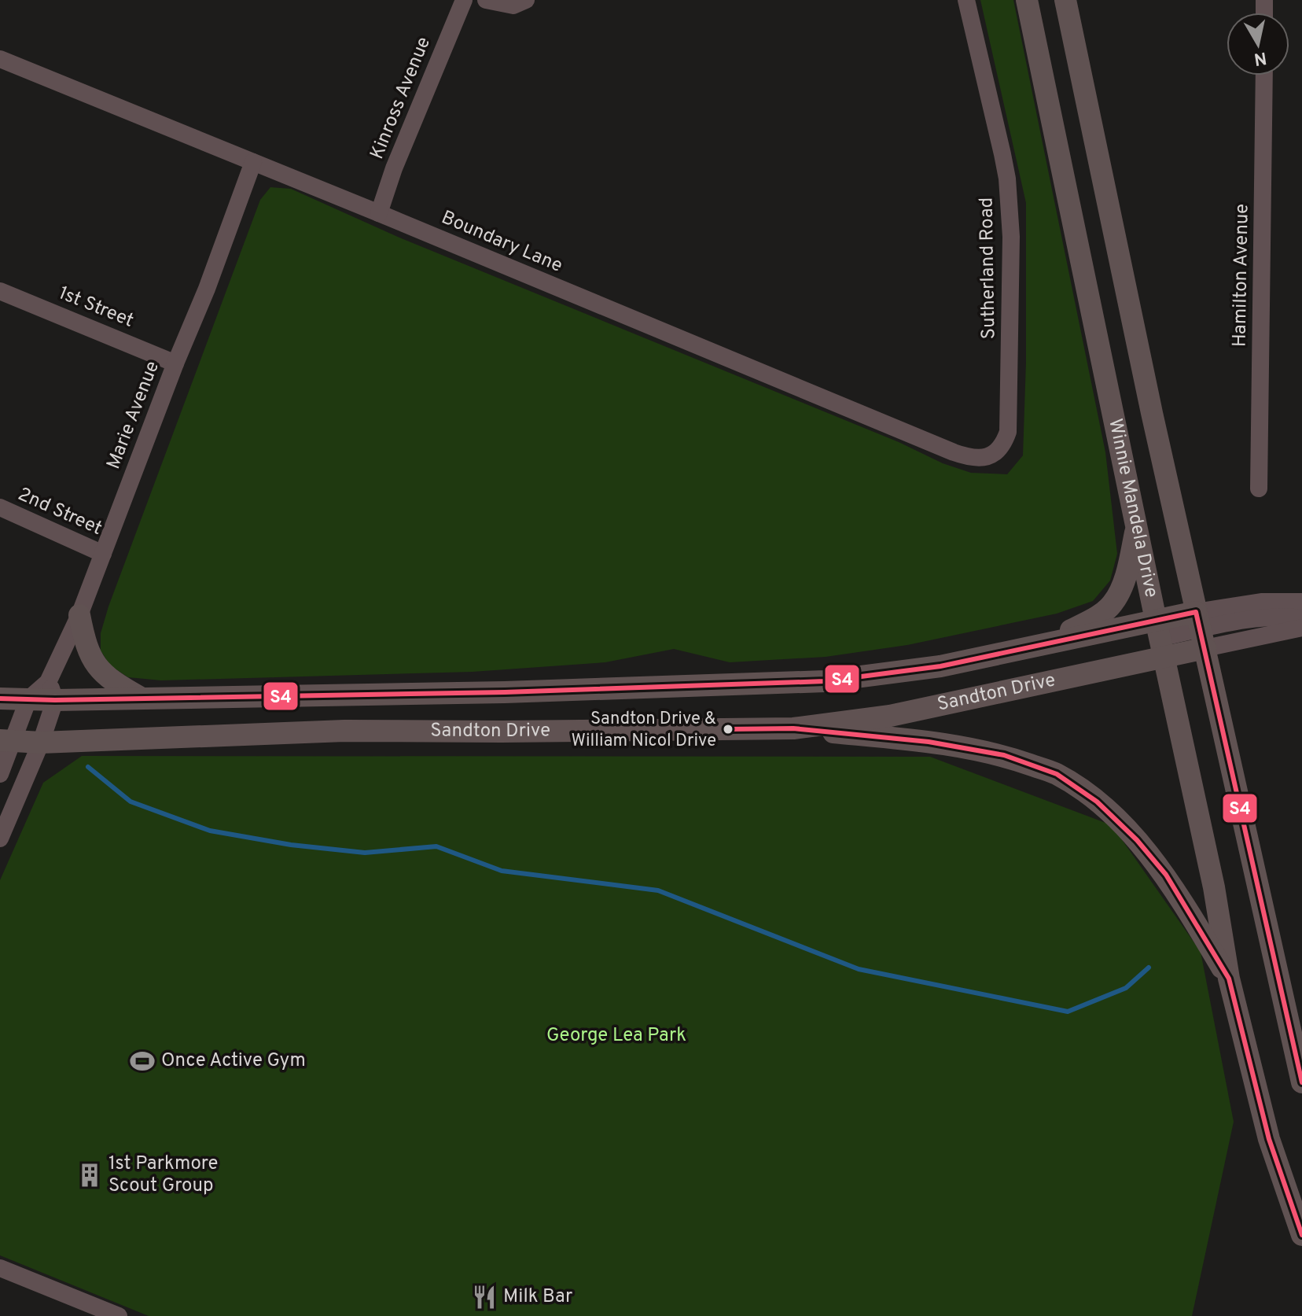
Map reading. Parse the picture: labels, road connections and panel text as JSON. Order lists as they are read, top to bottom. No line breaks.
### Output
{"streets":{"main road":["Winnie Mandela Drive","Sandton Drive"],"street":["Kinross Avenue","Boundary Lane","Sutherland Road","Hamilton Avenue","1st Street","Marie Avenue","2nd Street"]},"crossings":[["Kinross Avenue","Boundary Lane"],["Boundary Lane","Sutherland Road"],["Boundary Lane","Marie Avenue"],["1st Street","Marie Avenue"],["Marie Avenue","2nd Street"],["Marie Avenue","Sandton Drive"],["Winnie Mandela Drive","Sandton Drive"]],"parks":["George Lea Park"],"places":{"other":["Sandton Drive & William Nicol Drive"],"sports":["Once Active Gym"],"building":["1st Parkmore Scout Group"],"restaurant":["Milk Bar"]},"lines":["transit line S4"],"north":"bottom"}
